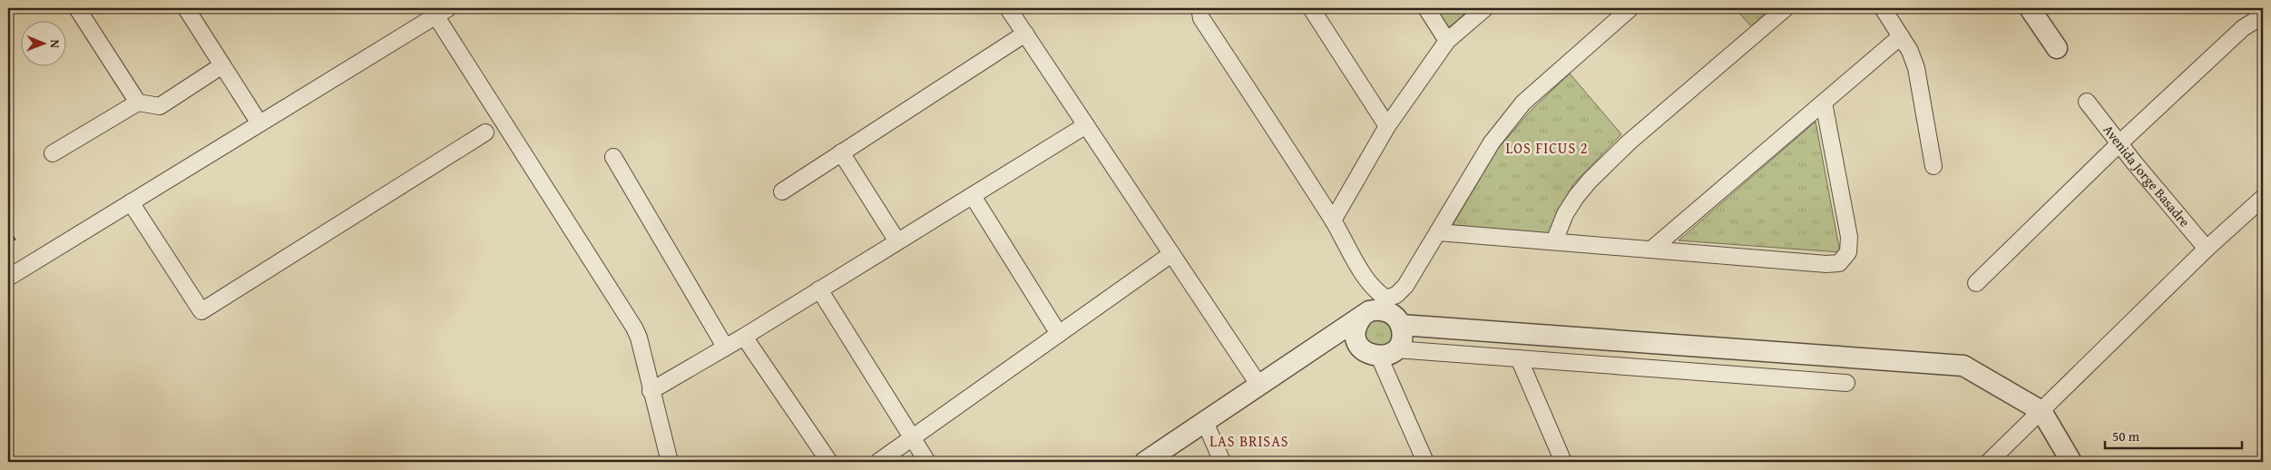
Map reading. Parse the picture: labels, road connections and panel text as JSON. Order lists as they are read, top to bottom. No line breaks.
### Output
{"streets":{"street":["Avenida Jorge Basadre"]},"districts":["LOS FICUS 2","LAS BRISAS"],"scale_bar":"50 m","north":"right"}
